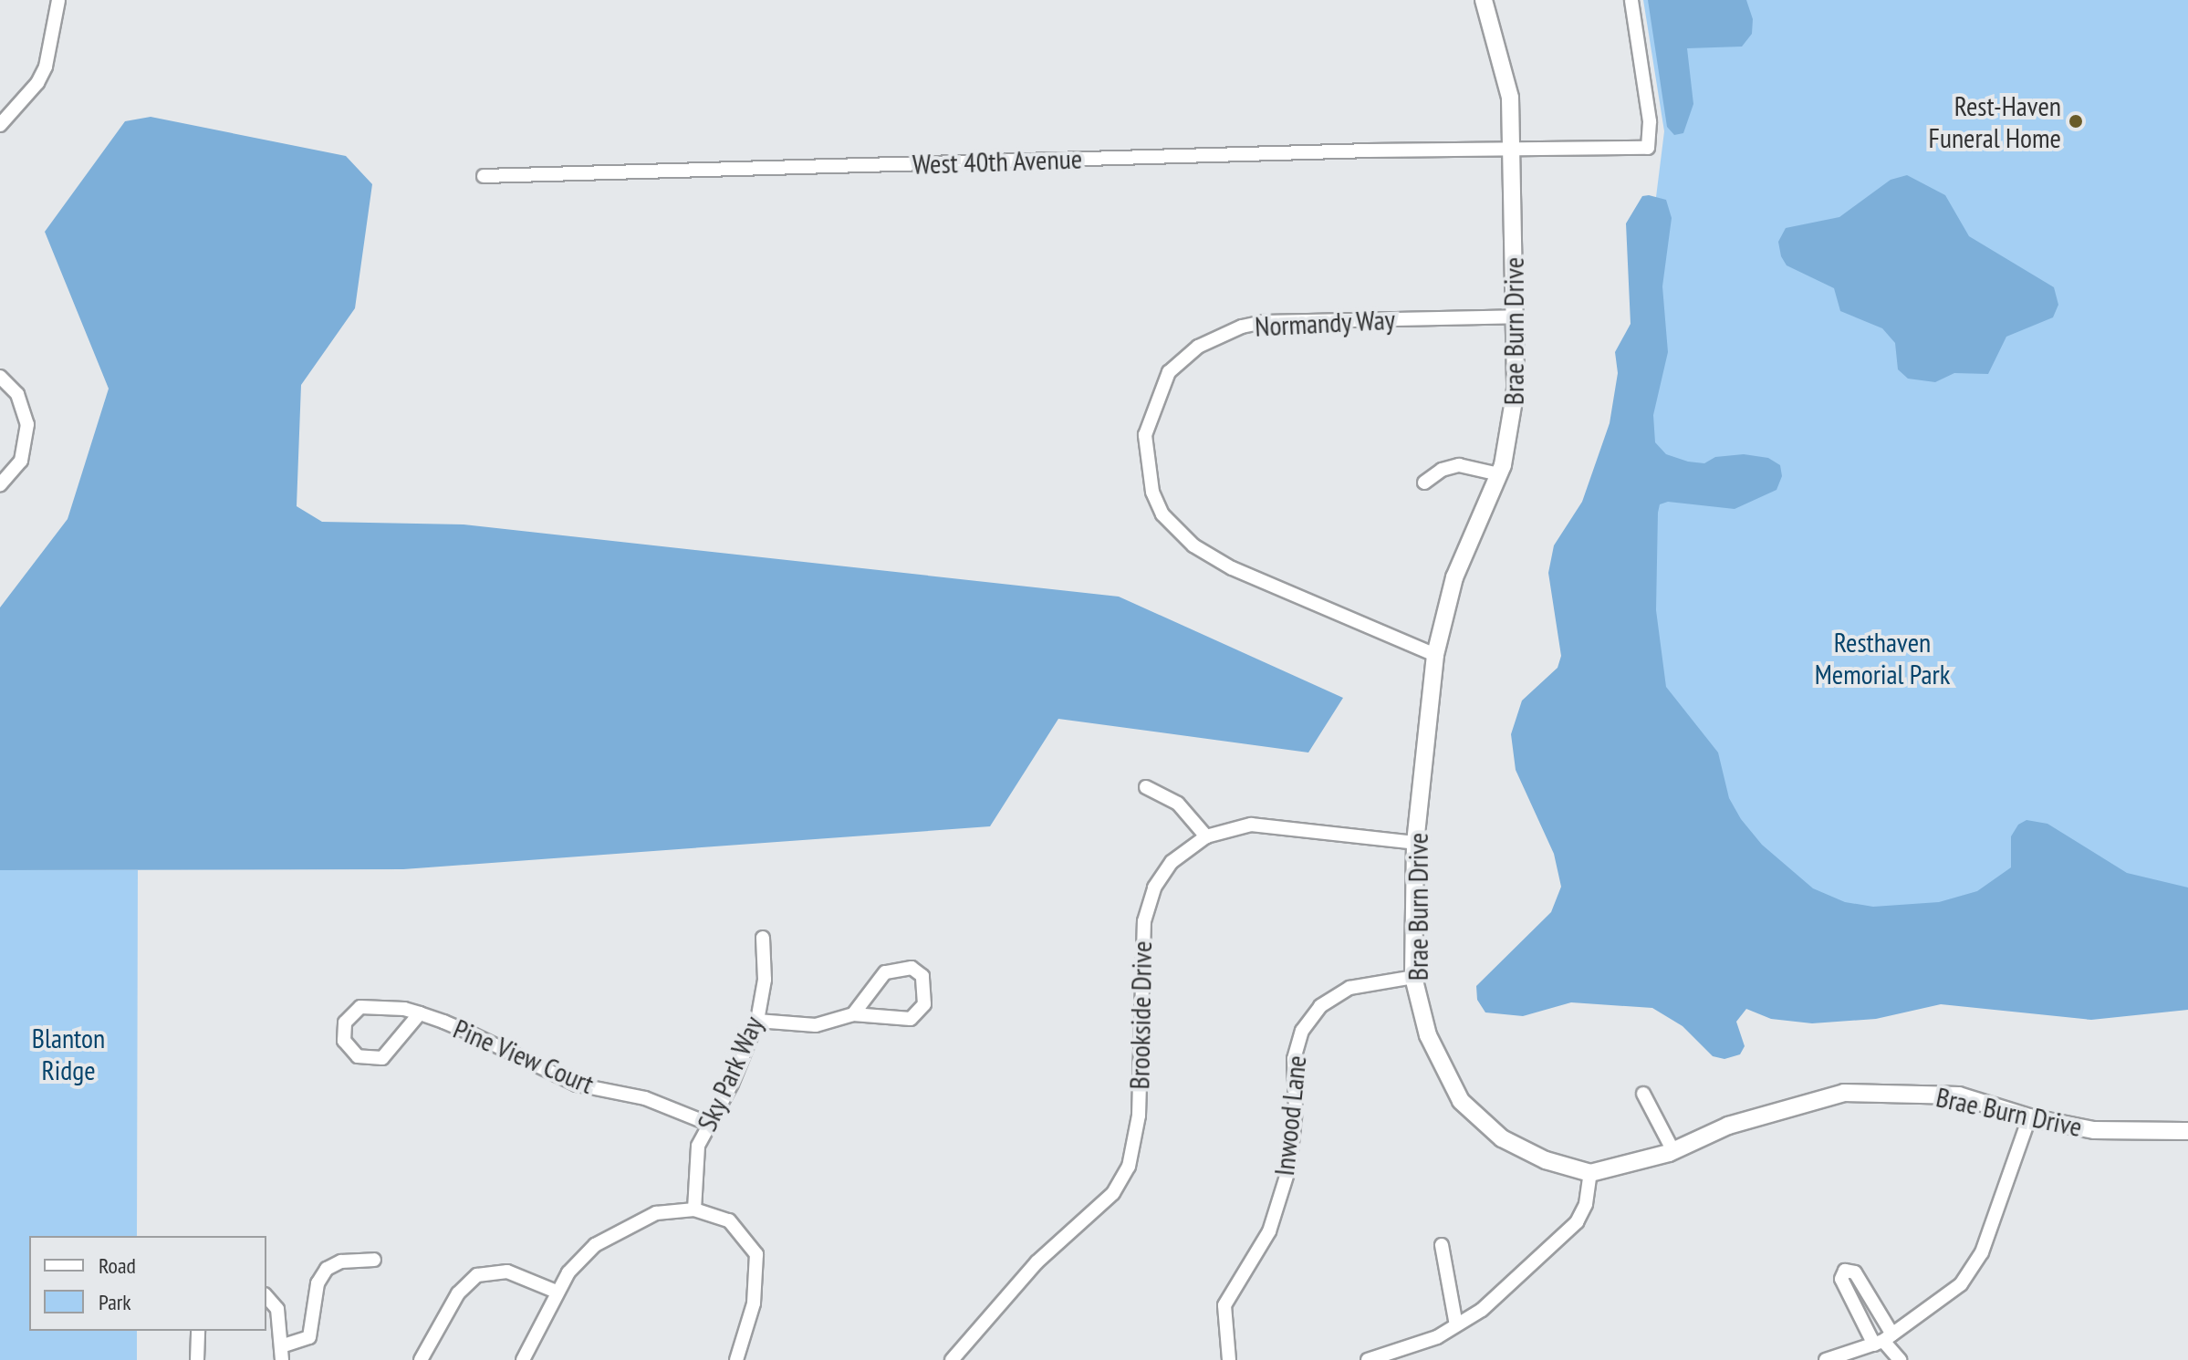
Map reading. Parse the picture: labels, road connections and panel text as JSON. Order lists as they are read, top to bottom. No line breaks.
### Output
{"streets":{"street":["West 40th Avenue","Normandy Way","Brae Burn Drive","Brookside Drive","Pine View Court","Sky Park Way","Inwood Lane"]},"crossings":[["West 40th Avenue","Brae Burn Drive"],["Normandy Way","Brae Burn Drive"],["Brae Burn Drive","Brookside Drive"],["Brae Burn Drive","Inwood Lane"],["Pine View Court","Sky Park Way"]],"parks":["Resthaven Memorial Park","Blanton Ridge"],"places":["Rest-Haven Funeral Home"],"legend":["Road","Park"]}
